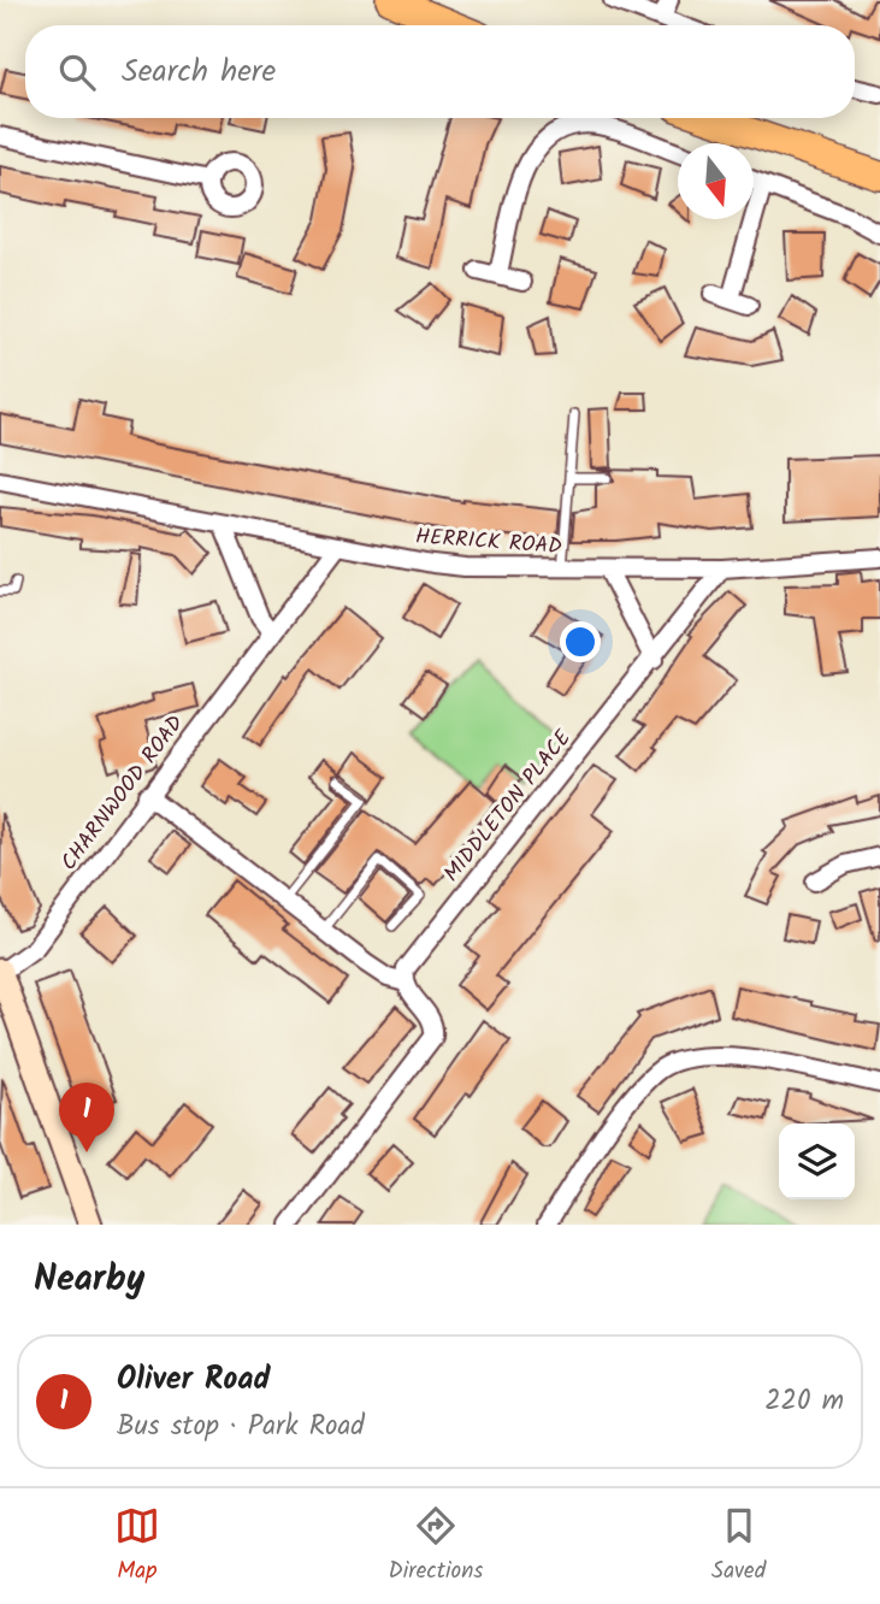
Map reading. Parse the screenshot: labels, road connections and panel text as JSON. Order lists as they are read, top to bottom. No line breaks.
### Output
{"streets":{"street":["HERRICK ROAD","CHARNWOOD ROAD","MIDDLETON PLACE"]},"crossings":[["HERRICK ROAD","CHARNWOOD ROAD"],["HERRICK ROAD","MIDDLETON PLACE"]],"north":"bottom","page":{"search":"Search here","pins":"1","heading":"Nearby","list":[{"mark":"1","name":"Oliver Road","note":"Bus stop · Park Road","value":"220 m"}],"nav":["Map","Directions","Saved"]}}
